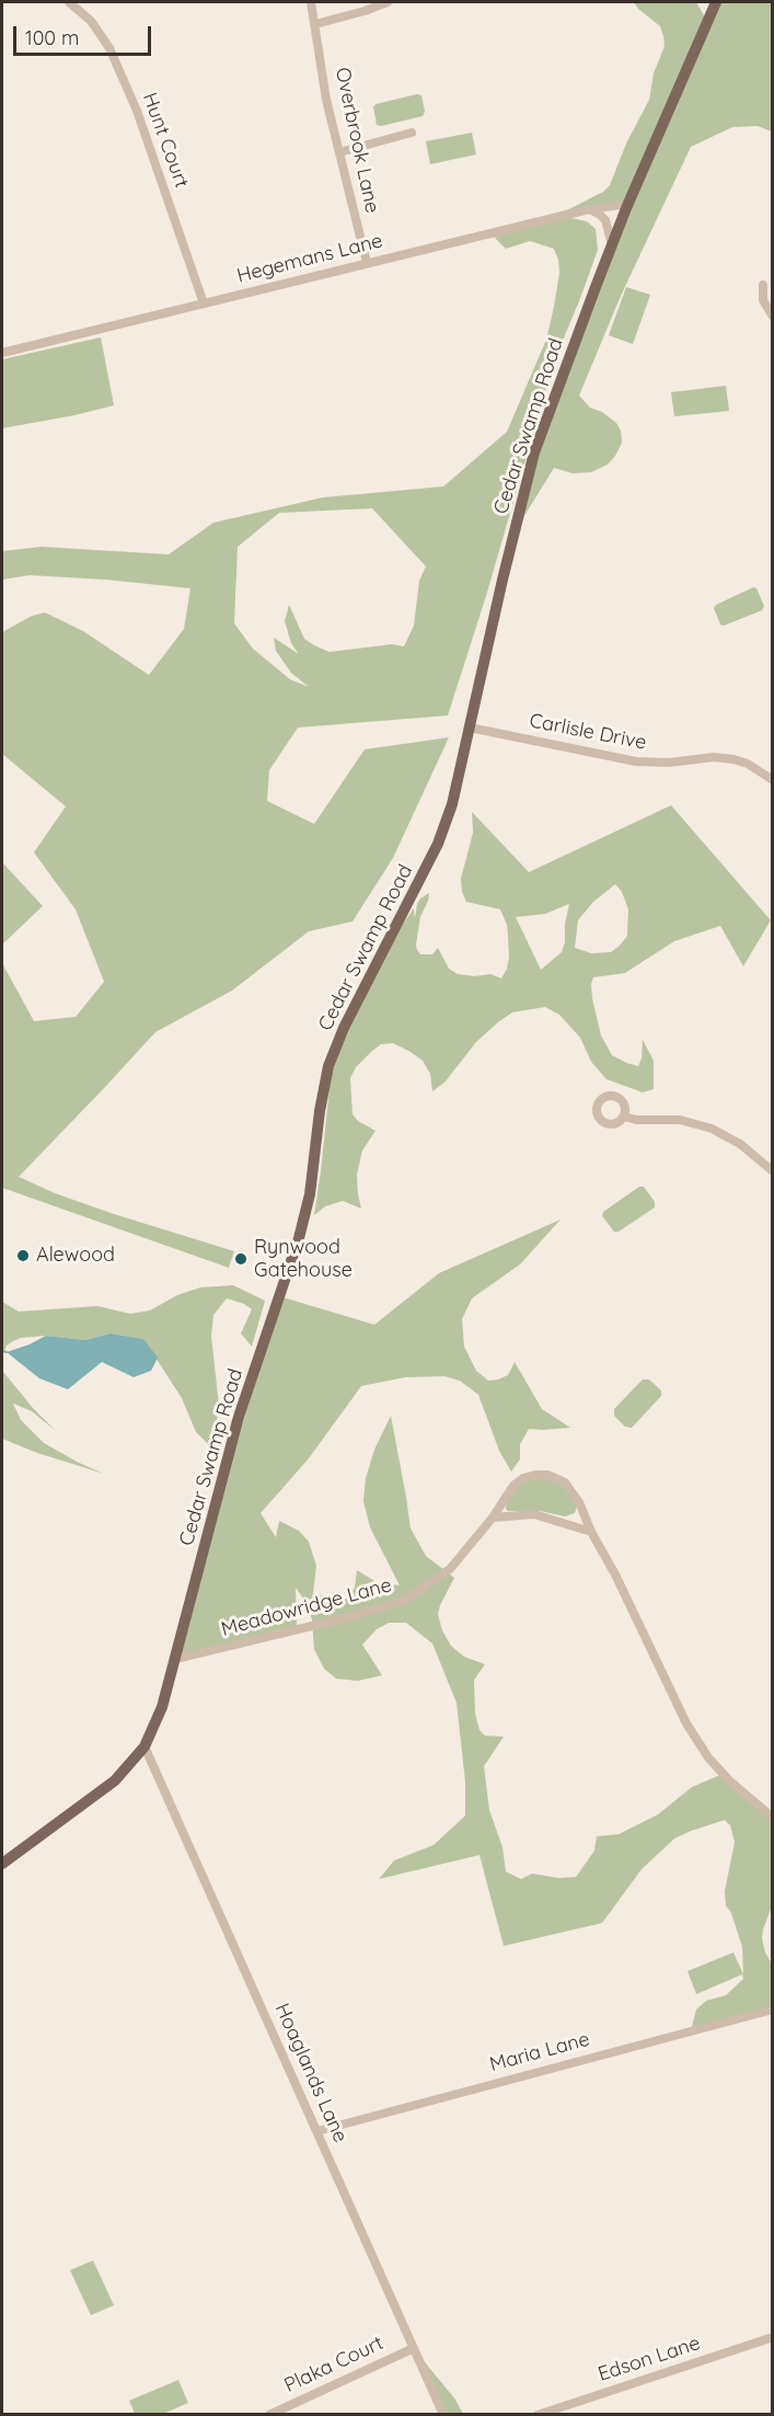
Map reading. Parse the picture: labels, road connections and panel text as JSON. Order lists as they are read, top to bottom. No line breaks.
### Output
{"streets":{"main road":["Cedar Swamp Road"],"street":["Hunt Court","Overbrook Lane","Hegemans Lane","Carlisle Drive","Meadowridge Lane","Maria Lane","Hoaglands Lane","Edson Lane","Plaka Court"]},"crossings":[["Hunt Court","Hegemans Lane"],["Overbrook Lane","Hegemans Lane"],["Hegemans Lane","Cedar Swamp Road"],["Cedar Swamp Road","Carlisle Drive"],["Cedar Swamp Road","Meadowridge Lane"],["Cedar Swamp Road","Hoaglands Lane"],["Maria Lane","Hoaglands Lane"],["Hoaglands Lane","Plaka Court"]],"places":["Alewood","Rynwood Gatehouse"],"scale_bar":"100 m"}
